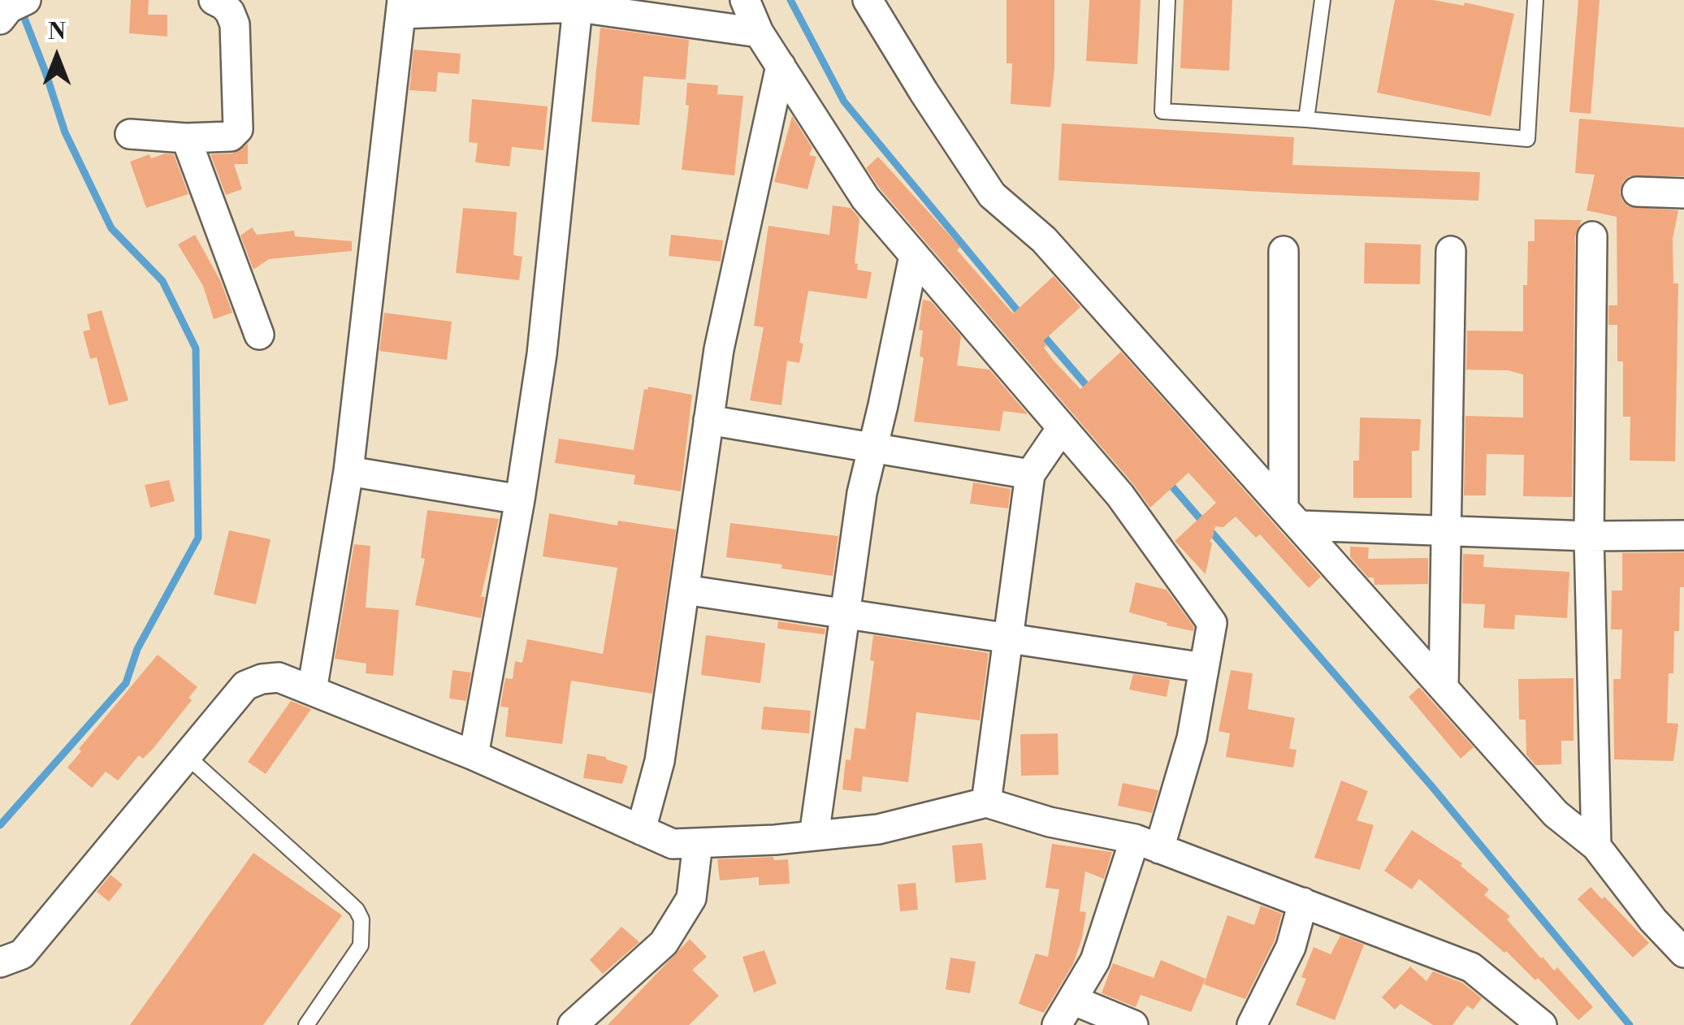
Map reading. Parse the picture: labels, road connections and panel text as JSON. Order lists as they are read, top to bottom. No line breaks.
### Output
{"north":"top"}
